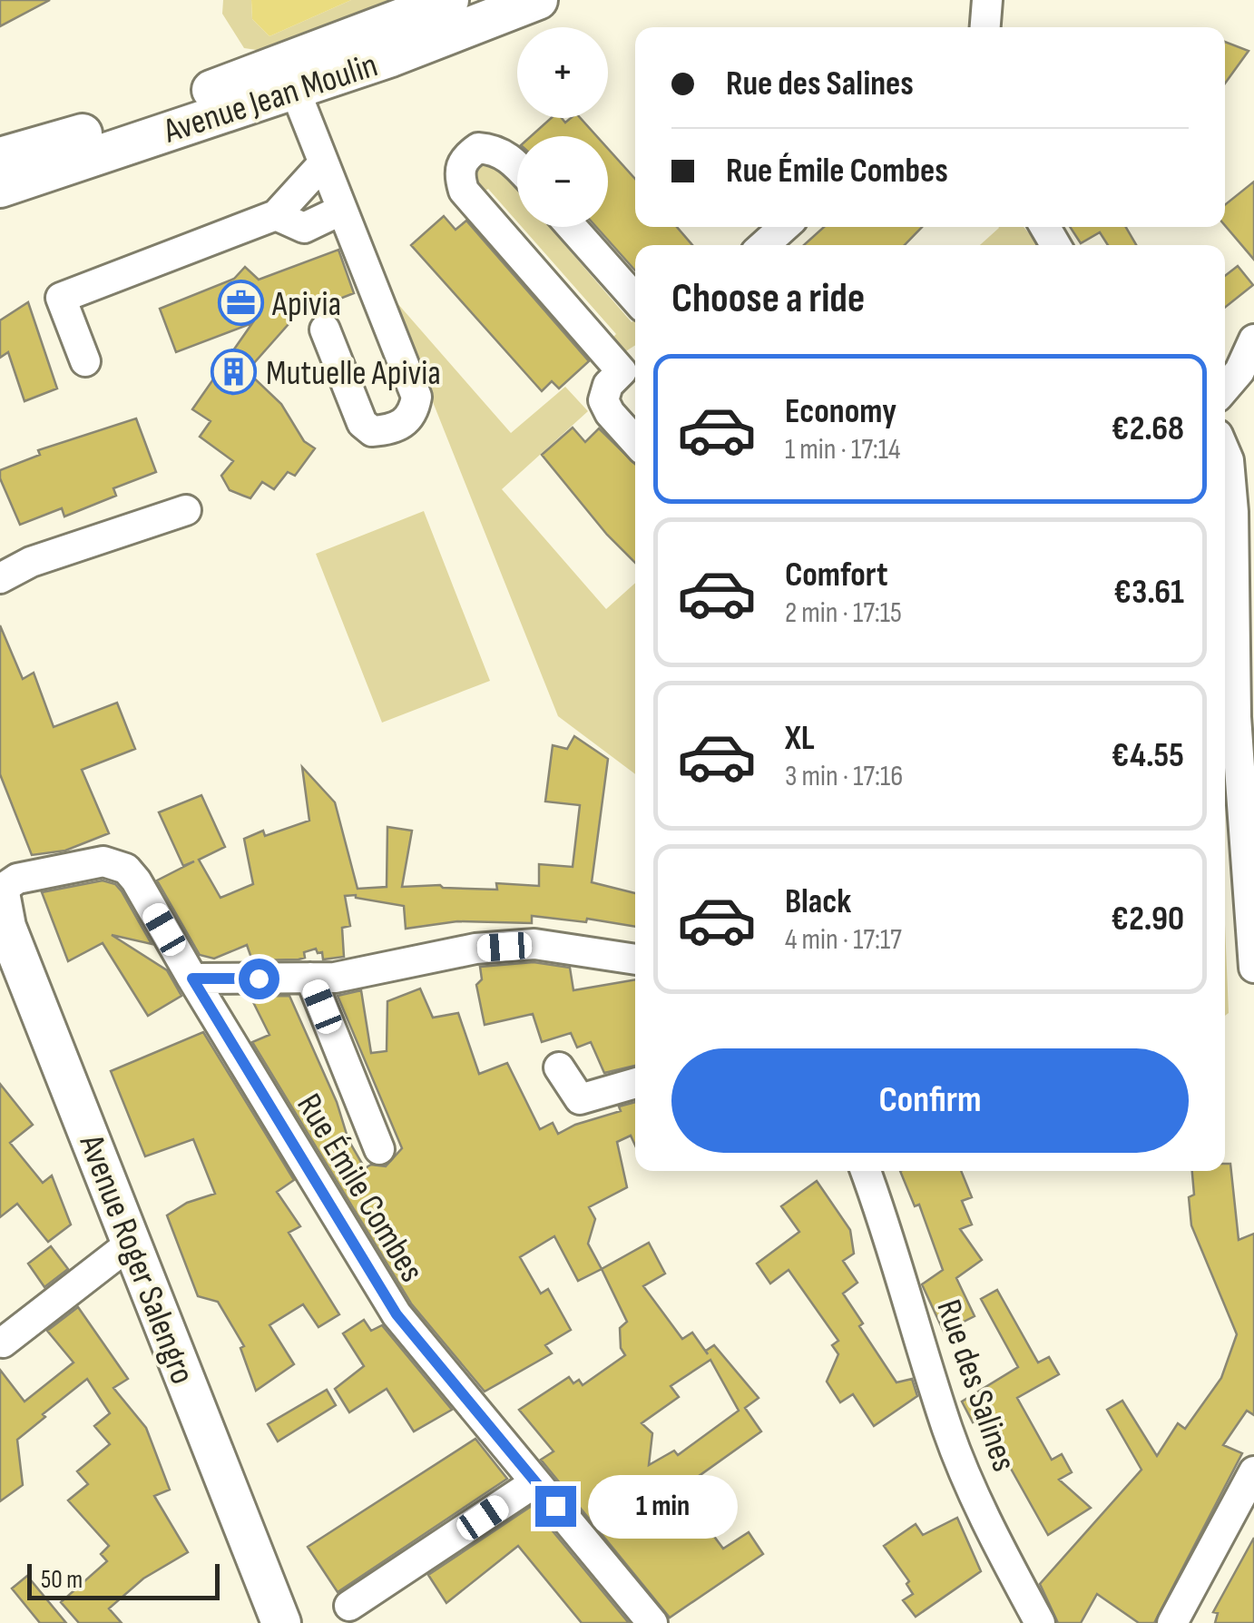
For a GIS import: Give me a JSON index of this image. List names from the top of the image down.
{
  "streets": {
    "main road": ["Avenue Jean Moulin", "Avenue Roger Salengro"],
    "street": ["Rue Émile Combes", "Rue des Salines"]
  },
  "crossings": [
    ["Rue Émile Combes", "Avenue Roger Salengro"]
  ],
  "places": {
    "office": ["Apivia"],
    "building": ["Mutuelle Apivia"]
  },
  "scale_bar": "50 m",
  "page": {
    "map_buttons": ["+", "−"],
    "banner": ["Rue des Salines", "Rue Émile Combes"],
    "heading": "Choose a ride",
    "list": [
      {
        "name": "Economy",
        "note": "1 min · 17:14",
        "value": "€2.68"
      },
      {
        "name": "Comfort",
        "note": "2 min · 17:15",
        "value": "€3.61"
      },
      {
        "name": "XL",
        "note": "3 min · 17:16",
        "value": "€4.55"
      },
      {
        "name": "Black",
        "note": "4 min · 17:17",
        "value": "€2.90"
      }
    ],
    "buttons": "Confirm",
    "bubble": "1 min",
    "scale": "50 m"
  }
}
